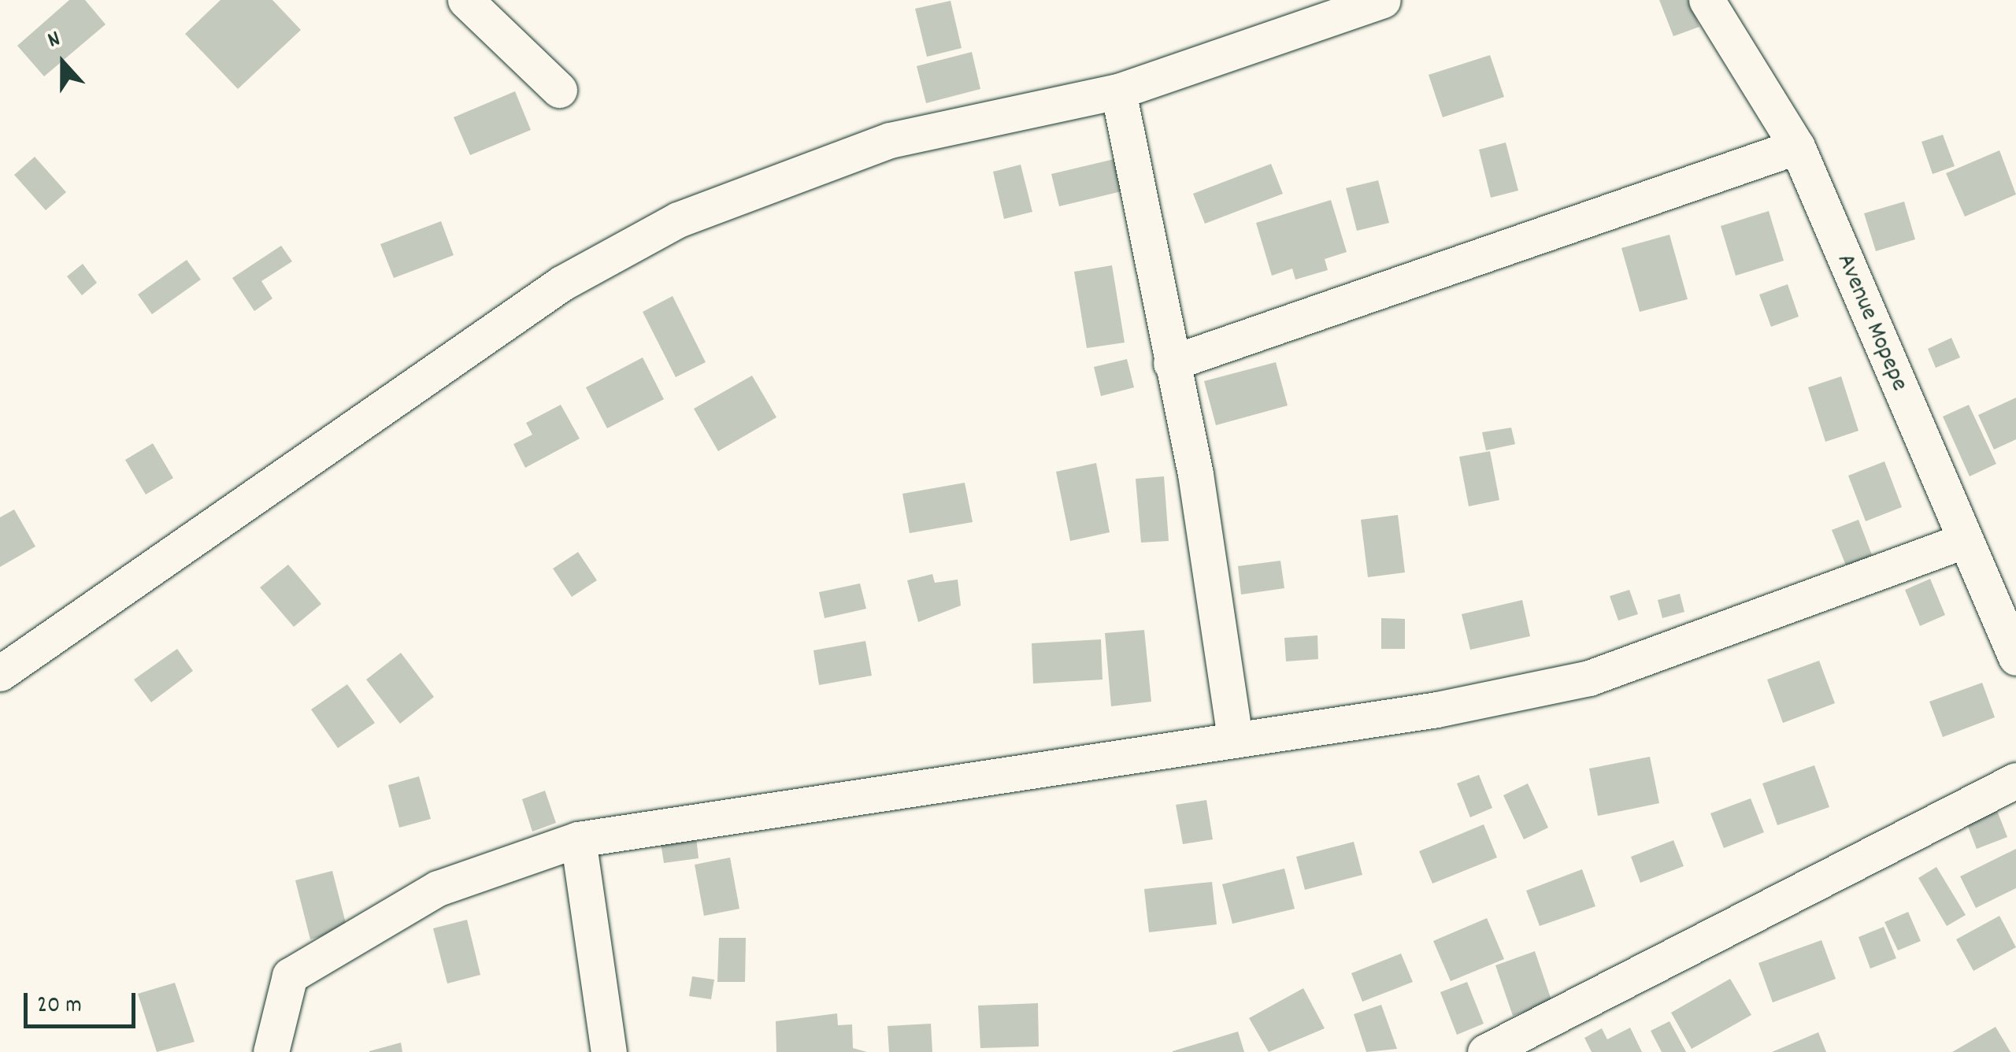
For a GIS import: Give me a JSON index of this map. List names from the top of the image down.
{
  "streets": {
    "street": ["Avenue Mopepe"]
  },
  "scale_bar": "20 m",
  "north": "top"
}
